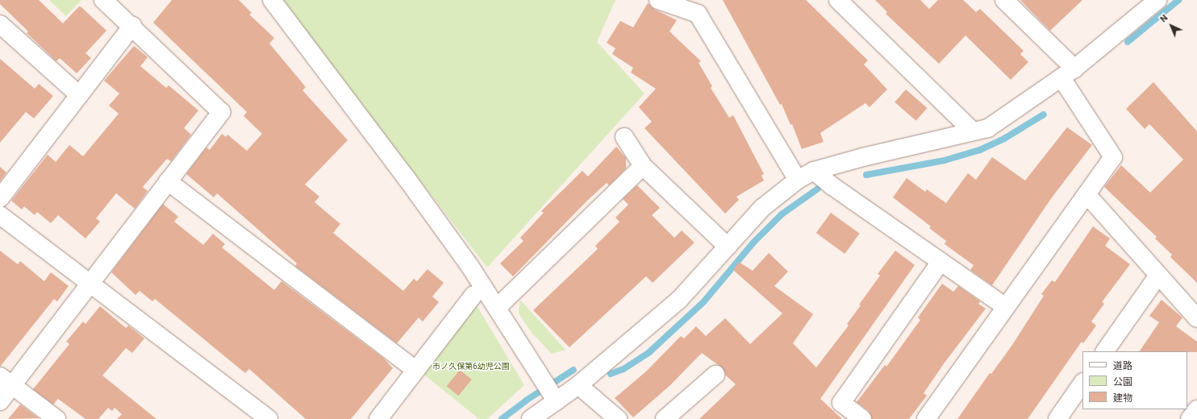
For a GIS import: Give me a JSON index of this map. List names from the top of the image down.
{
  "parks": ["市ノ久保第6幼児公園"],
  "legend": ["道路", "公園", "建物"],
  "north": "top left"
}
